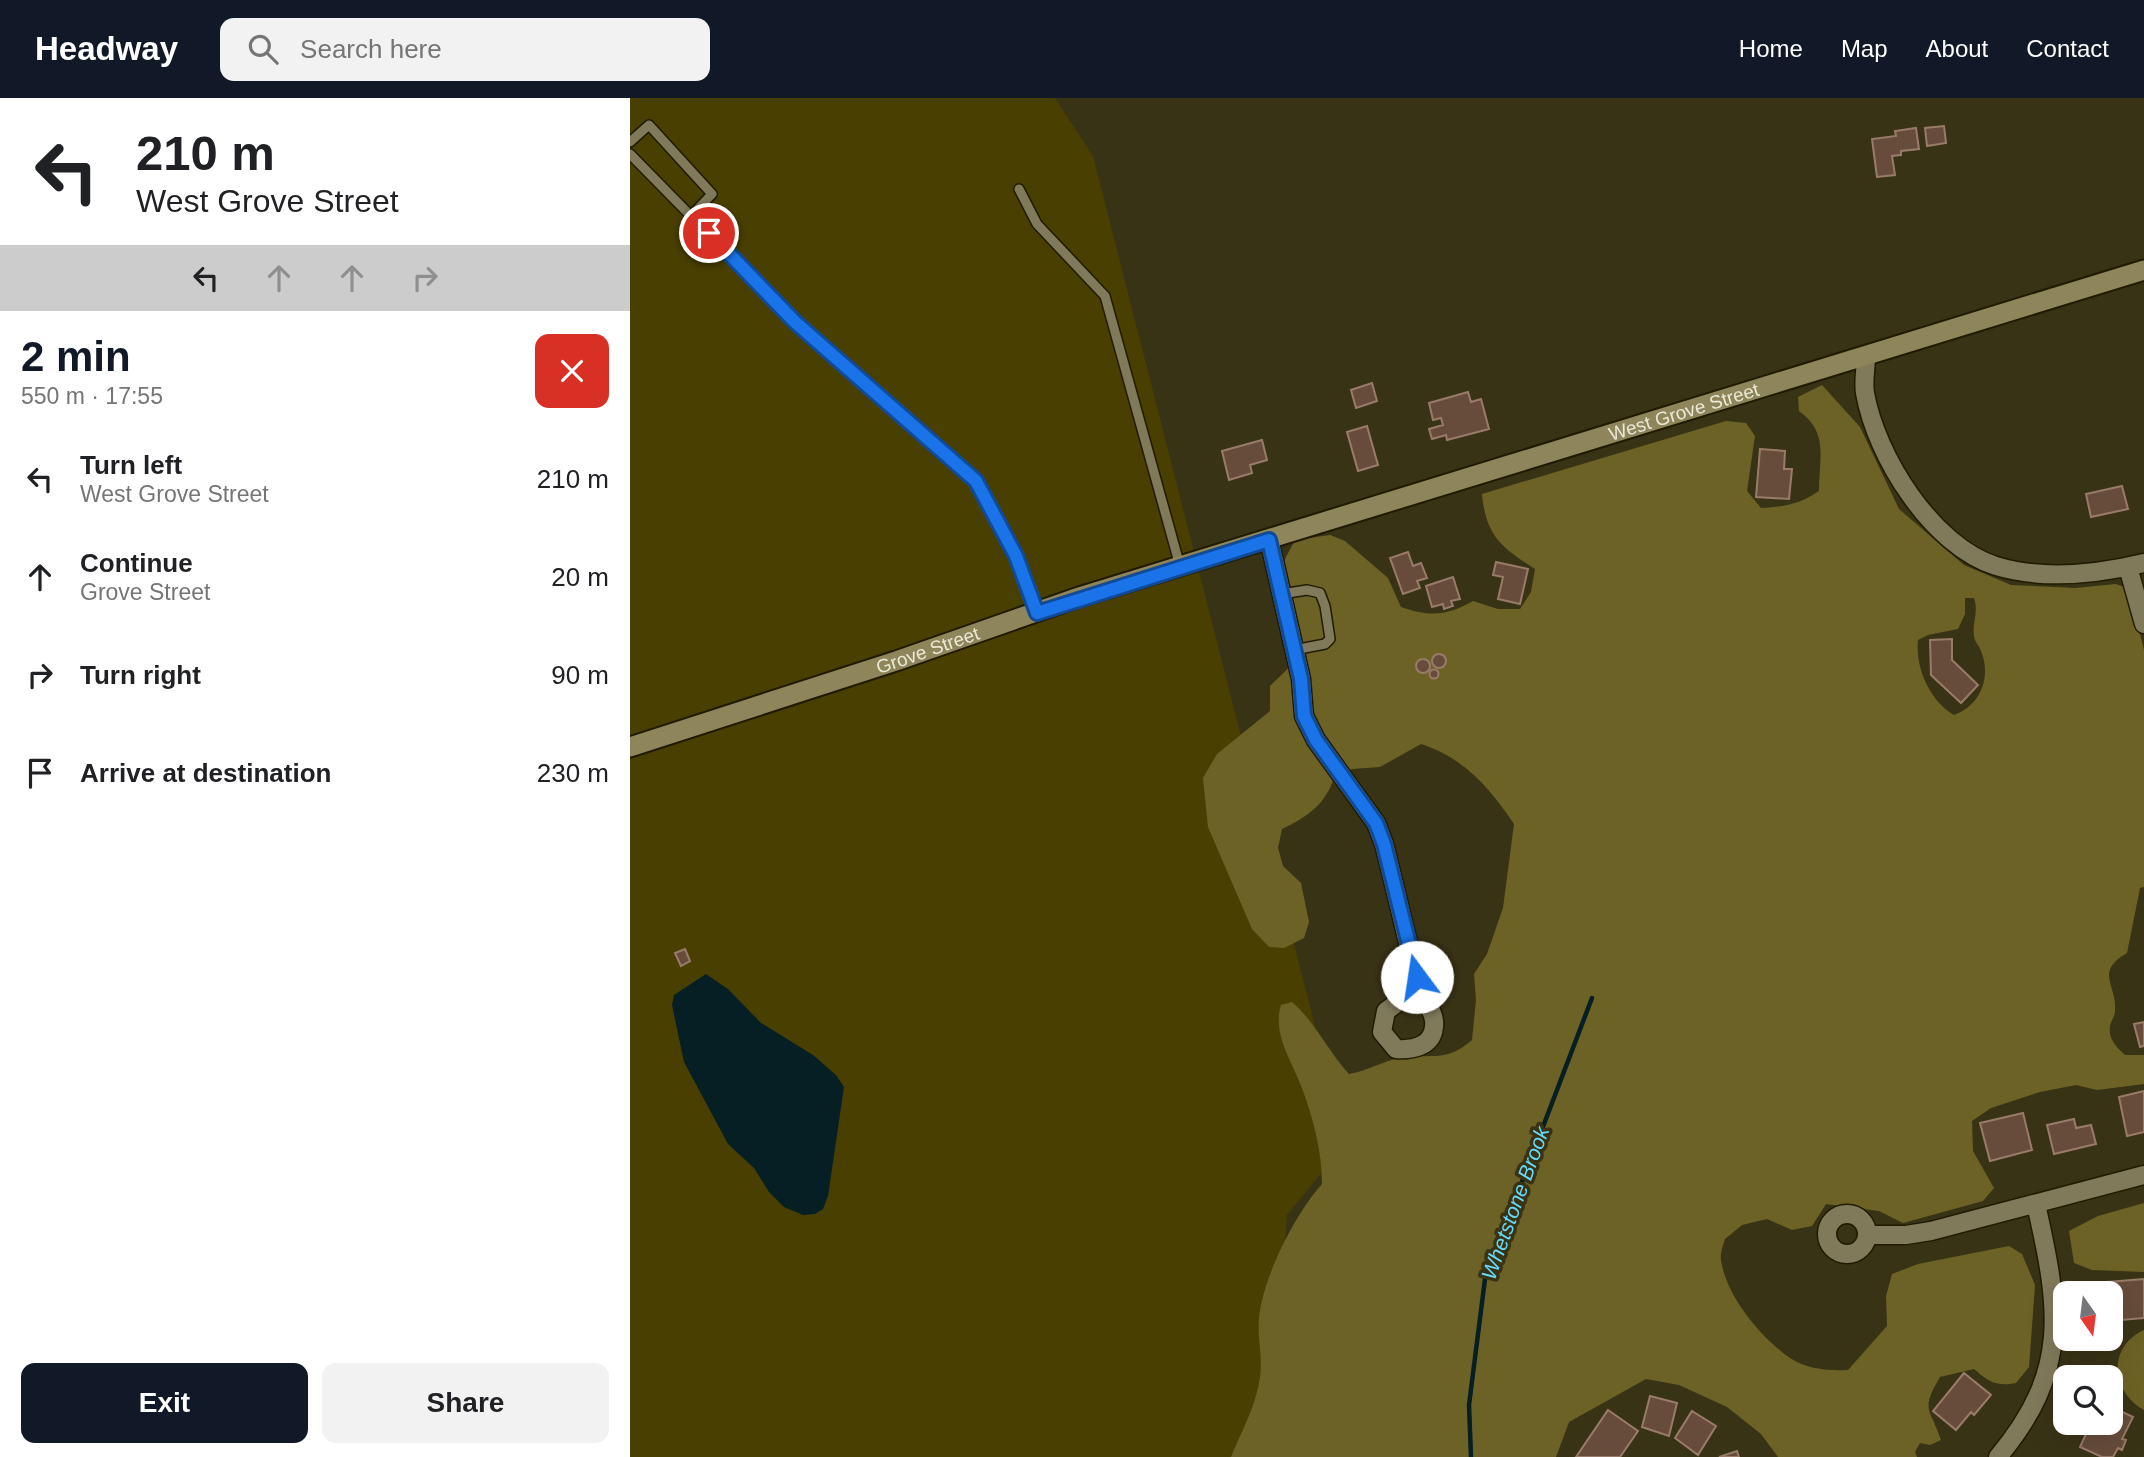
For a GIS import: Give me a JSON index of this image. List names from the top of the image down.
{
  "streets": {
    "main road": ["West Grove Street", "Grove Street"]
  },
  "crossings": [
    ["West Grove Street", "Grove Street"]
  ],
  "water": ["Whetstone Brook"],
  "north": "bottom",
  "page": {
    "header": "Headway",
    "search": "Search here",
    "nav": [
      "Home",
      "Map",
      "About",
      "Contact"
    ],
    "turn": ["210 m", "West Grove Street"],
    "heading": ["2 min", "550 m · 17:55"],
    "list": [
      {
        "name": "Turn left",
        "note": "West Grove Street",
        "value": "210 m"
      },
      {
        "name": "Continue",
        "note": "Grove Street",
        "value": "20 m"
      },
      {
        "name": "Turn right",
        "value": "90 m"
      },
      {
        "name": "Arrive at destination",
        "value": "230 m"
      }
    ],
    "buttons": ["Exit", "Share"]
  }
}
